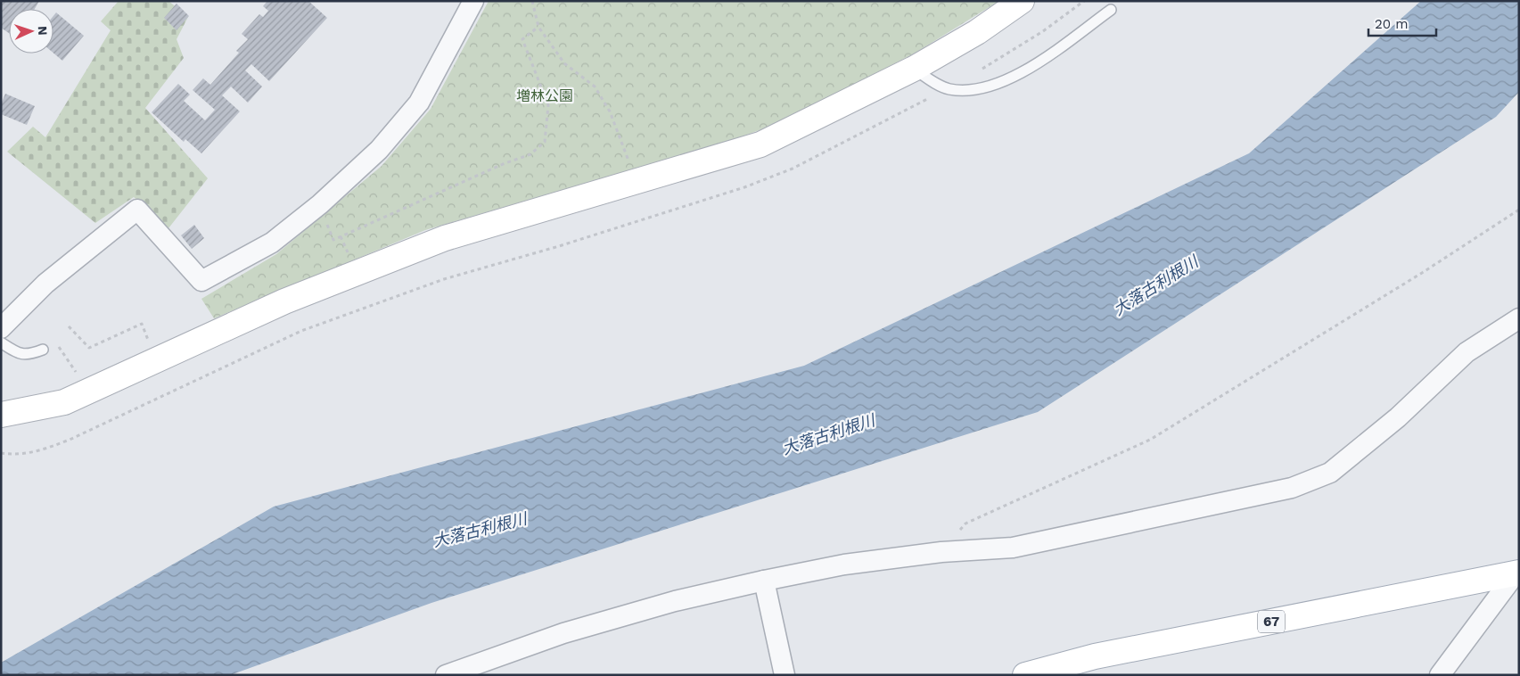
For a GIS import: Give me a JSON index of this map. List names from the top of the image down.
{
  "streets": {
    "street": ["67"]
  },
  "water": ["大落古利根川"],
  "parks": ["増林公園"],
  "scale_bar": "20 m",
  "north": "right"
}
